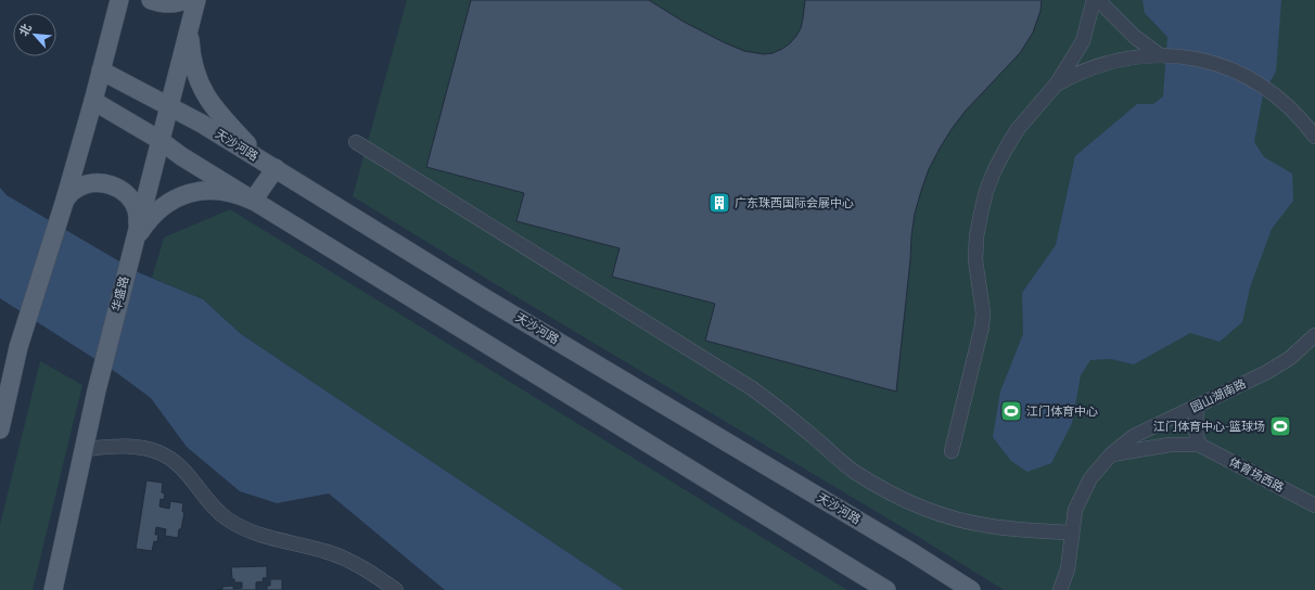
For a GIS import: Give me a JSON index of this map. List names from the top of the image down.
{
  "streets": {
    "main road": ["天沙河路", "华盛路"],
    "street": ["园山湖南路", "体育场西路"]
  },
  "crossings": [
    ["天沙河路", "华盛路"]
  ],
  "places": {
    "building": ["广东珠西国际会展中心"],
    "sports": ["江门体育中心", "江门体育中心-篮球场"]
  },
  "north": "top left"
}
